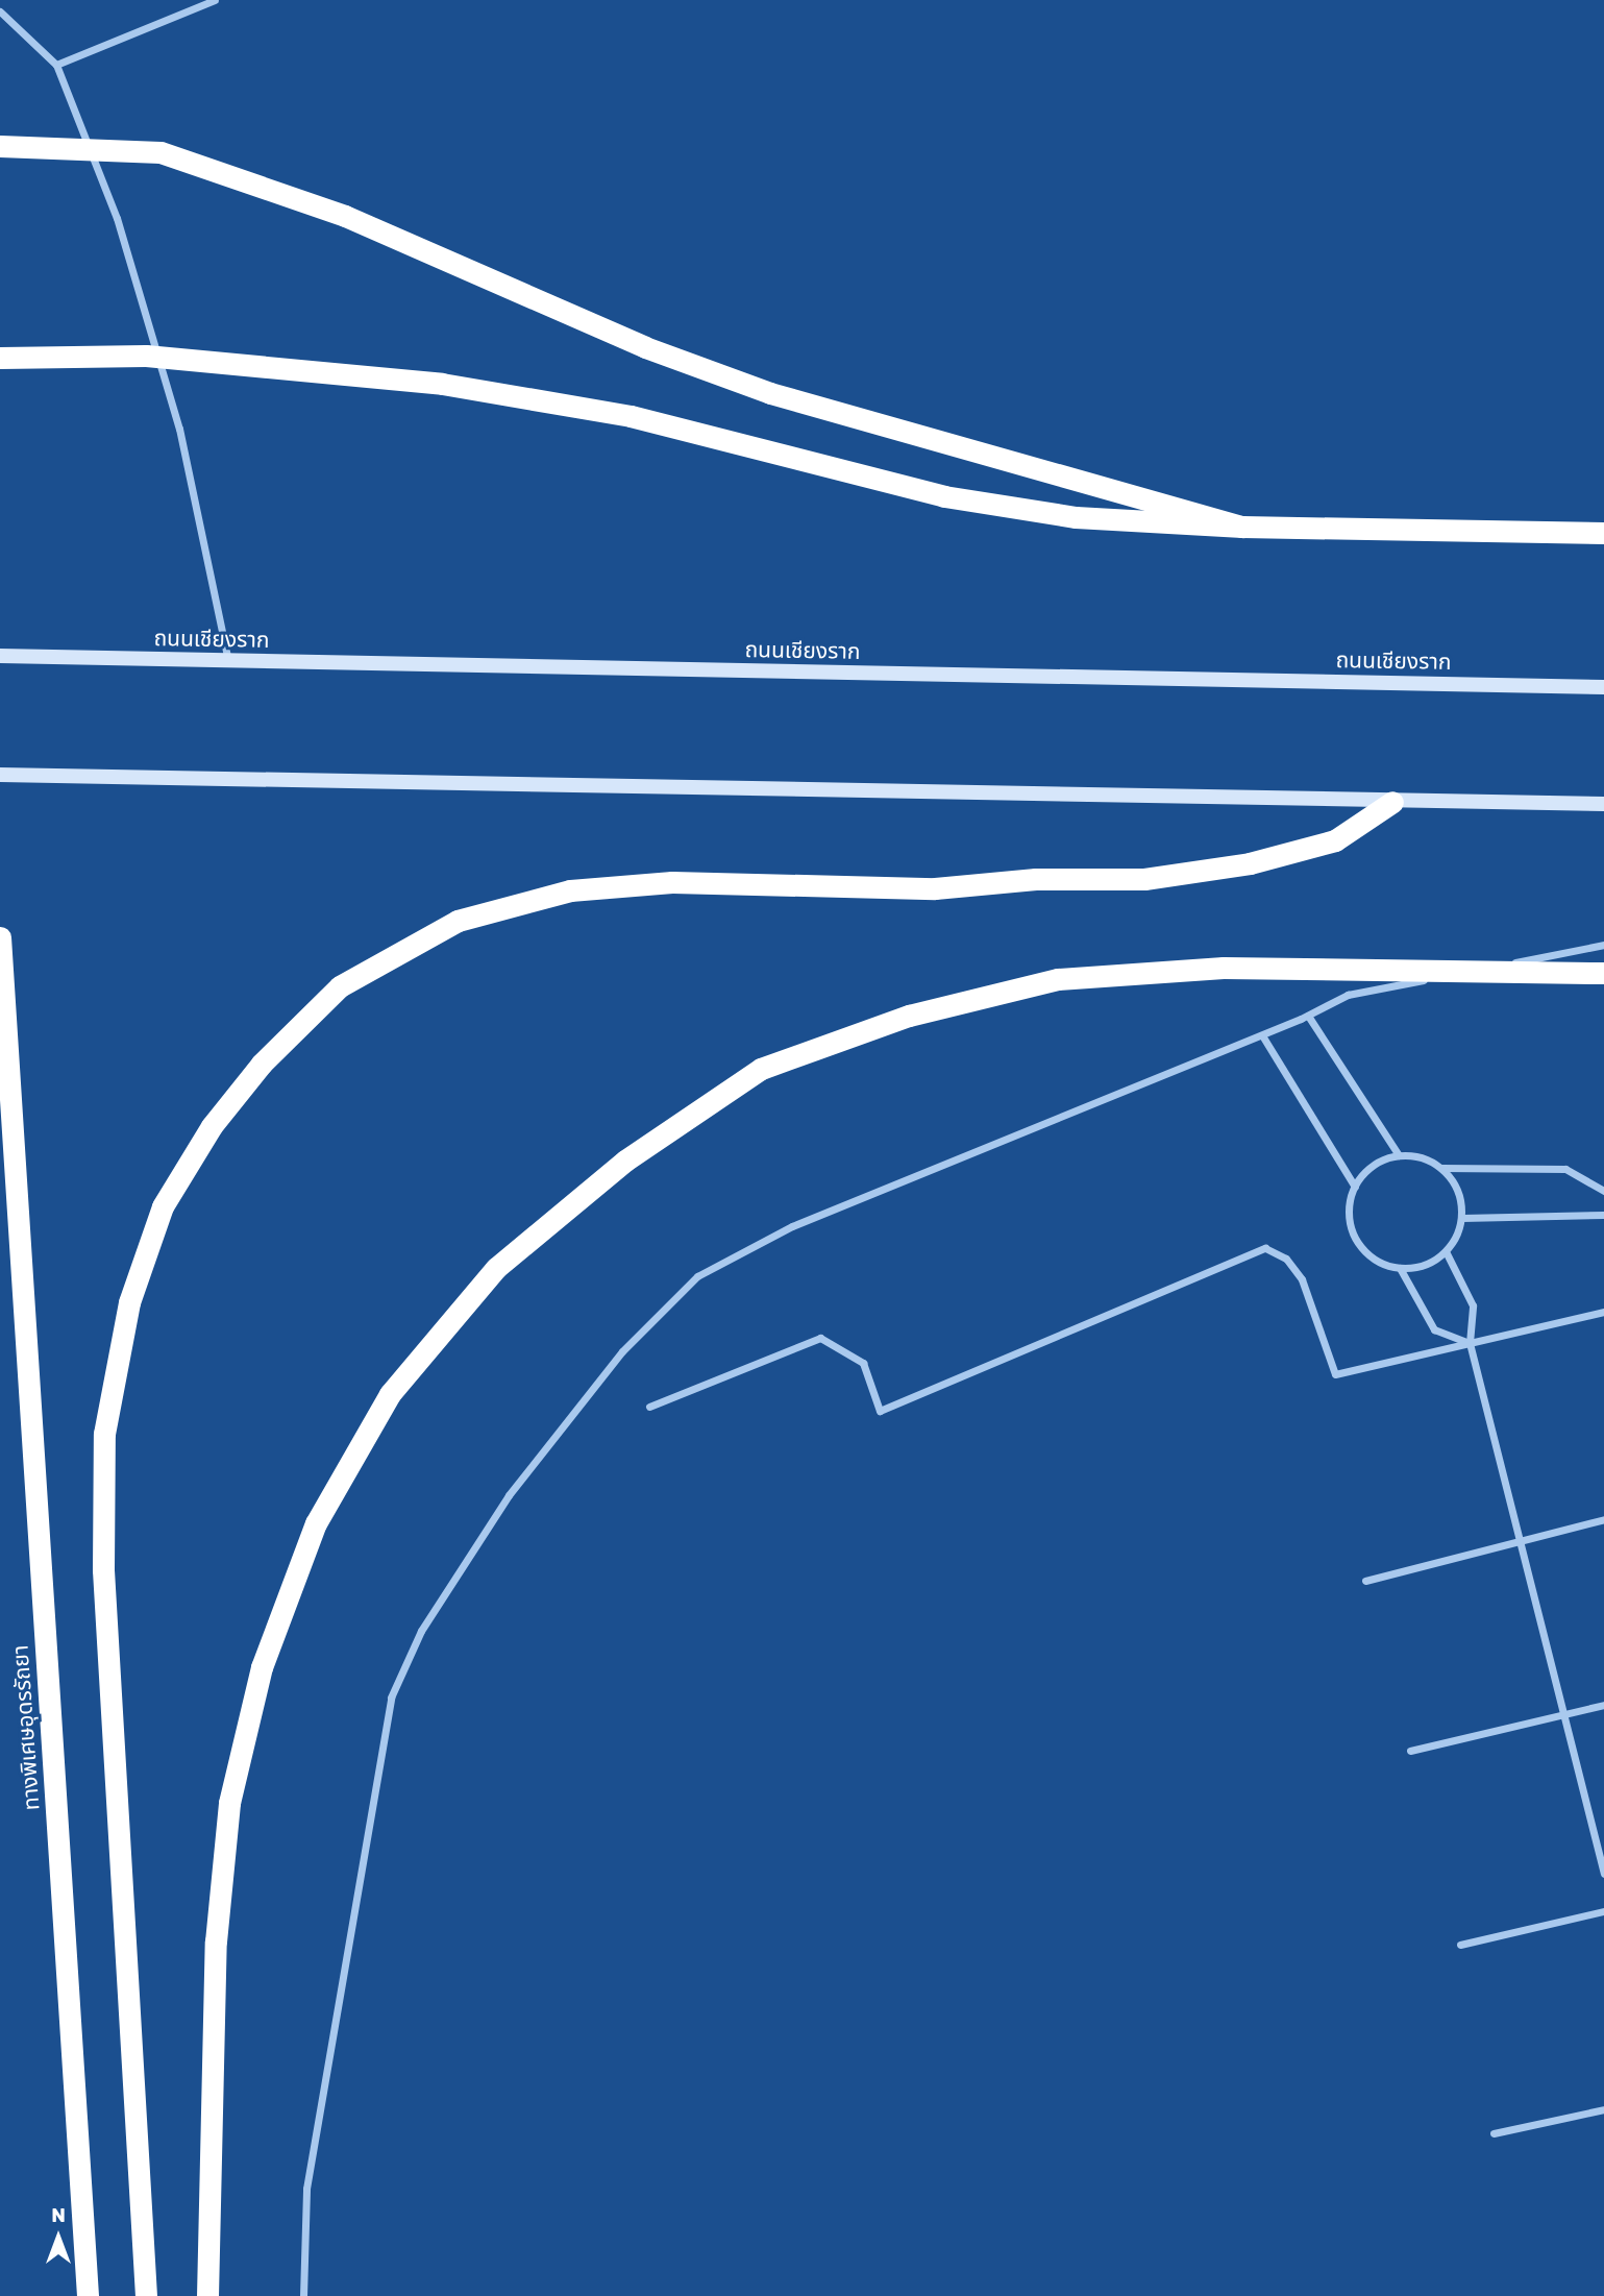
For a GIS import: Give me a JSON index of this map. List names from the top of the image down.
{
  "streets": {
    "highway": ["ทางพิเศษอุดรรัถยา"],
    "main road": ["ถนนเชียงราก"]
  },
  "north": "top"
}
